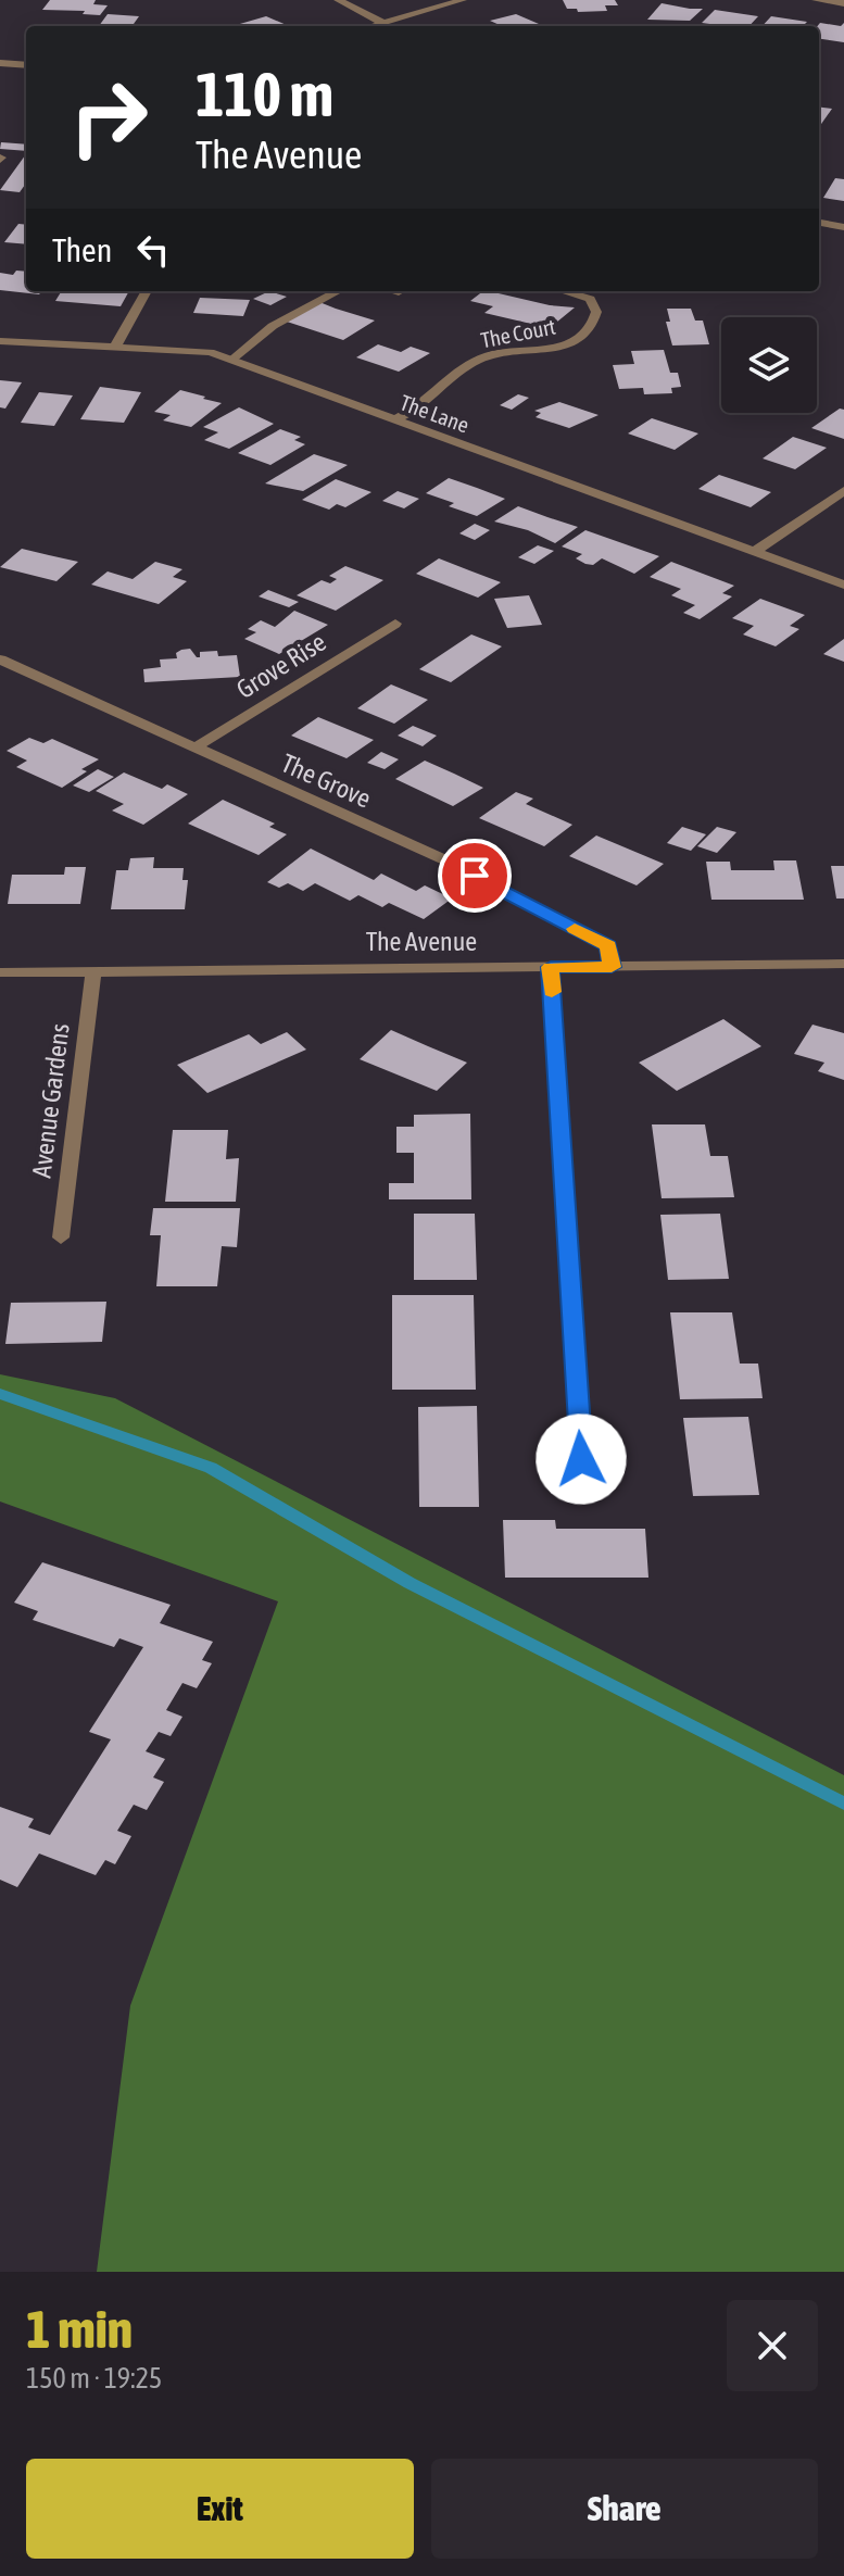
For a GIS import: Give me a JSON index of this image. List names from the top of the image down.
{
  "streets": {
    "street": [
      "The Court",
      "The Lane",
      "Grove Rise",
      "The Grove",
      "The Avenue",
      "Avenue Gardens"
    ]
  },
  "crossings": [
    ["The Court", "The Lane"],
    ["Grove Rise", "The Grove"],
    ["The Grove", "The Avenue"],
    ["The Avenue", "Avenue Gardens"]
  ],
  "page": {
    "turn": ["110 m", "The Avenue"],
    "then": "Then",
    "heading": ["1 min", "150 m · 19:25"],
    "buttons": ["Exit", "Share"]
  }
}
